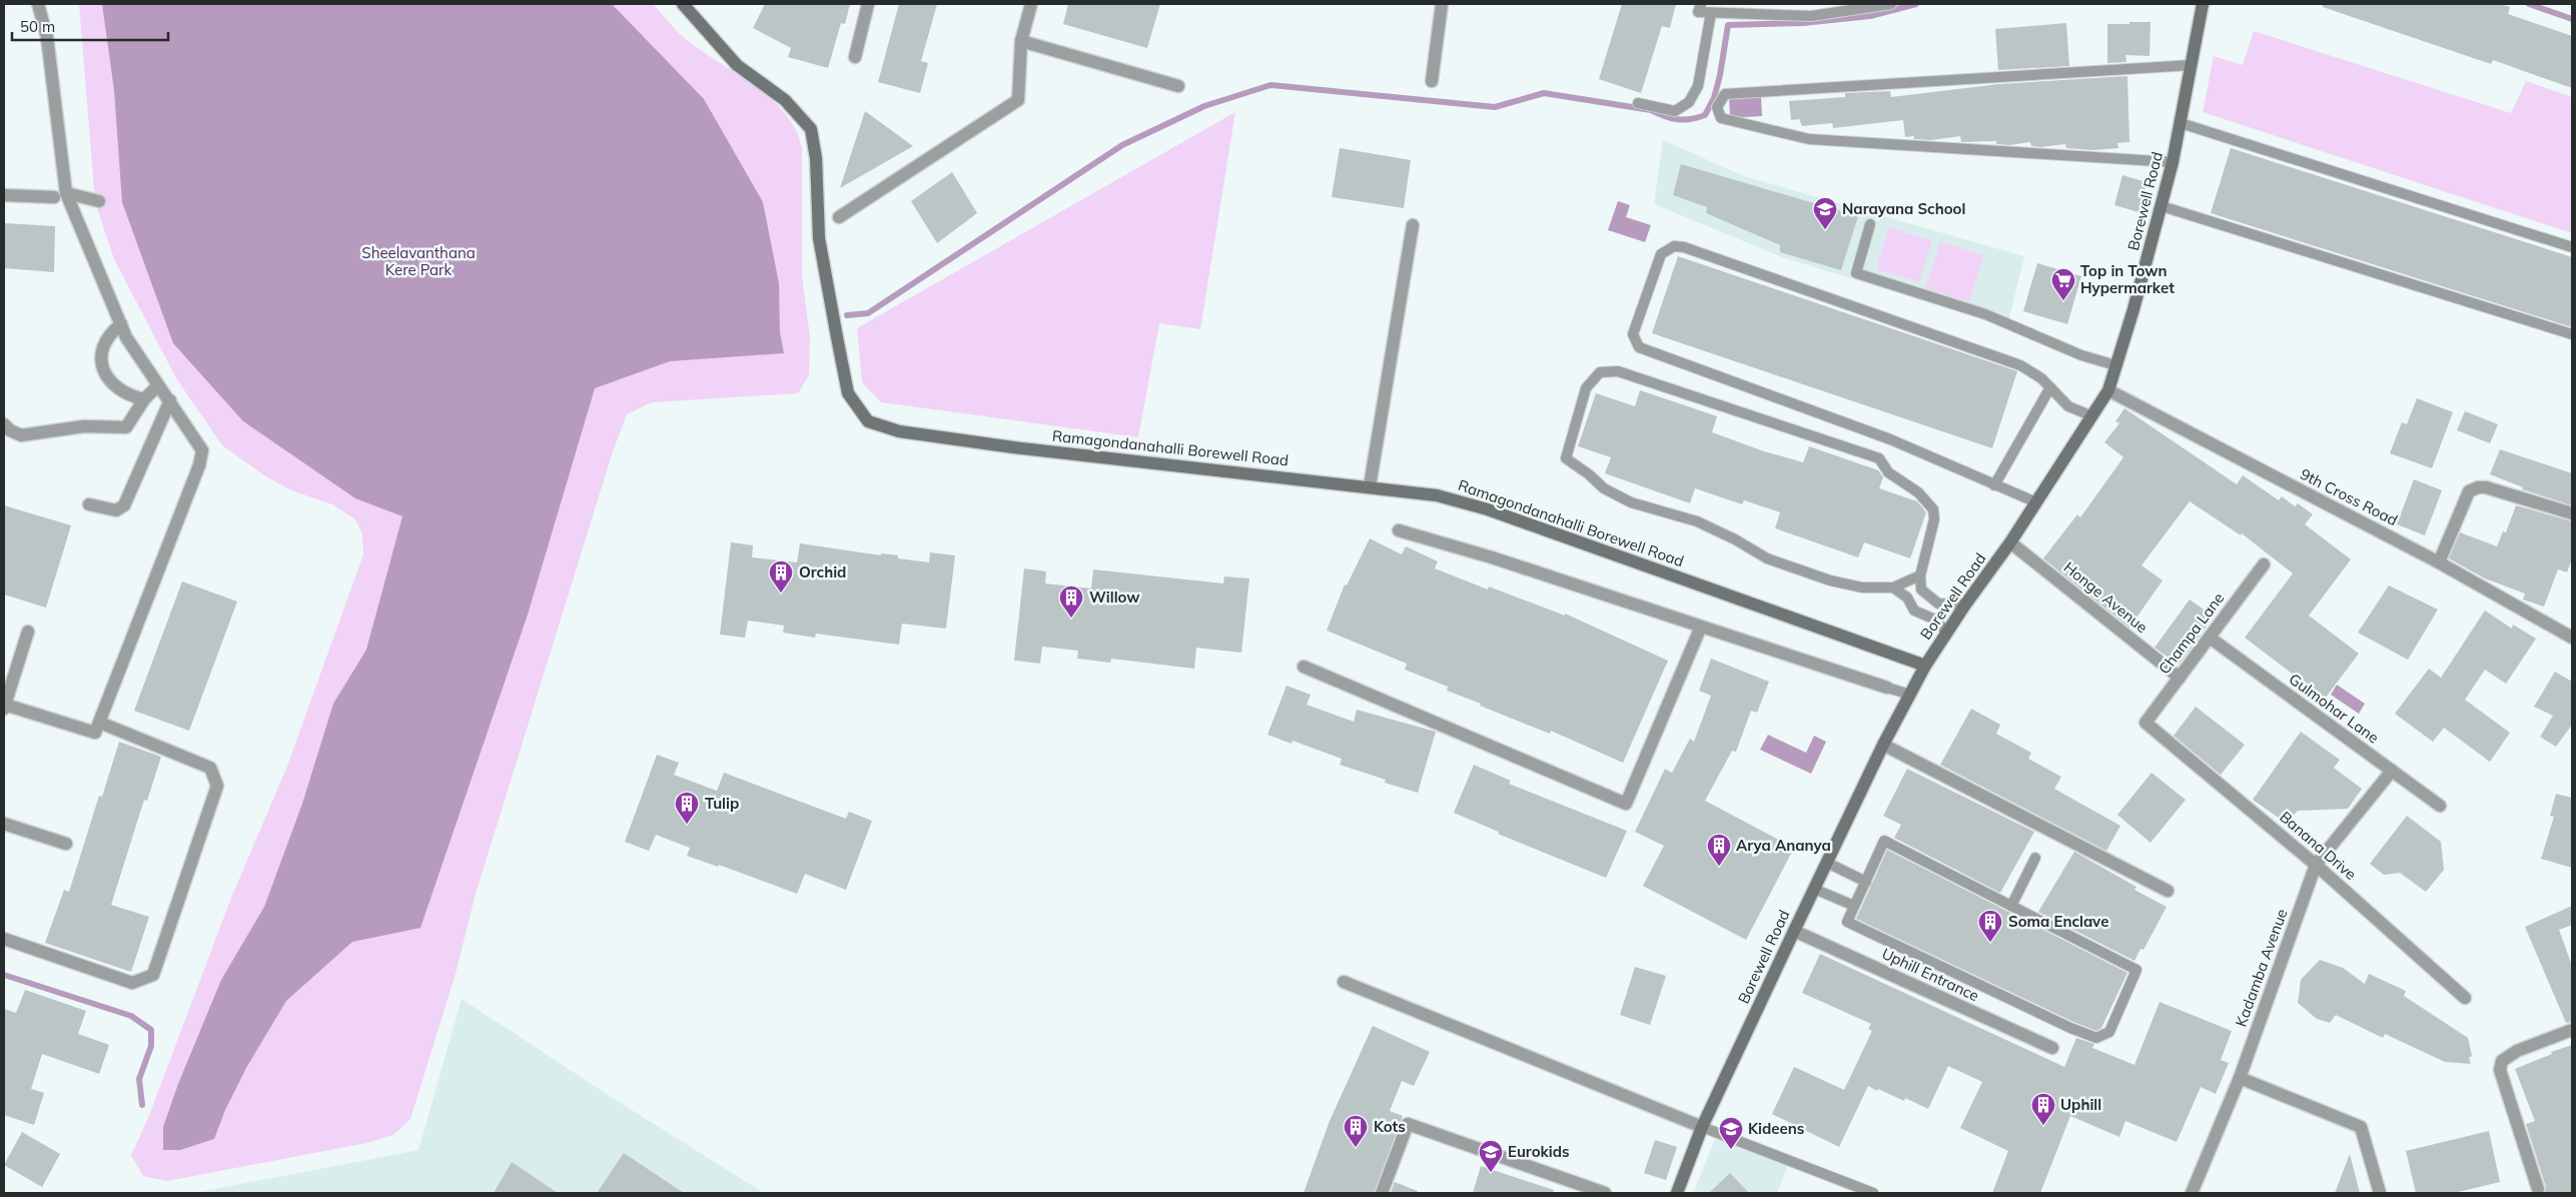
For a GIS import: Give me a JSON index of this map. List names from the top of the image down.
{
  "streets": {
    "street": [
      "Borewell Road",
      "Ramagondanahalli Borewell Road",
      "9th Cross Road",
      "Honge Avenue",
      "Champa Lane",
      "Gulmohar Lane",
      "Banana Drive",
      "Kadamba Avenue",
      "Uphill Entrance"
    ]
  },
  "crossings": [
    ["Borewell Road", "Ramagondanahalli Borewell Road"],
    ["Borewell Road", "9th Cross Road"],
    ["Borewell Road", "Honge Avenue"],
    ["Borewell Road", "Uphill Entrance"],
    ["Honge Avenue", "Champa Lane"],
    ["Champa Lane", "Gulmohar Lane"],
    ["Champa Lane", "Banana Drive"],
    ["Gulmohar Lane", "Kadamba Avenue"],
    ["Banana Drive", "Kadamba Avenue"]
  ],
  "parks": ["Sheelavanthana Kere Park"],
  "places": {
    "school or university": ["Narayana School", "Kideens", "Eurokids"],
    "supermarket": ["Top in Town Hypermarket"],
    "building": [
      "Orchid",
      "Willow",
      "Tulip",
      "Arya Ananya",
      "Soma Enclave",
      "Uphill",
      "Kots"
    ]
  },
  "scale_bar": "50 m"
}
